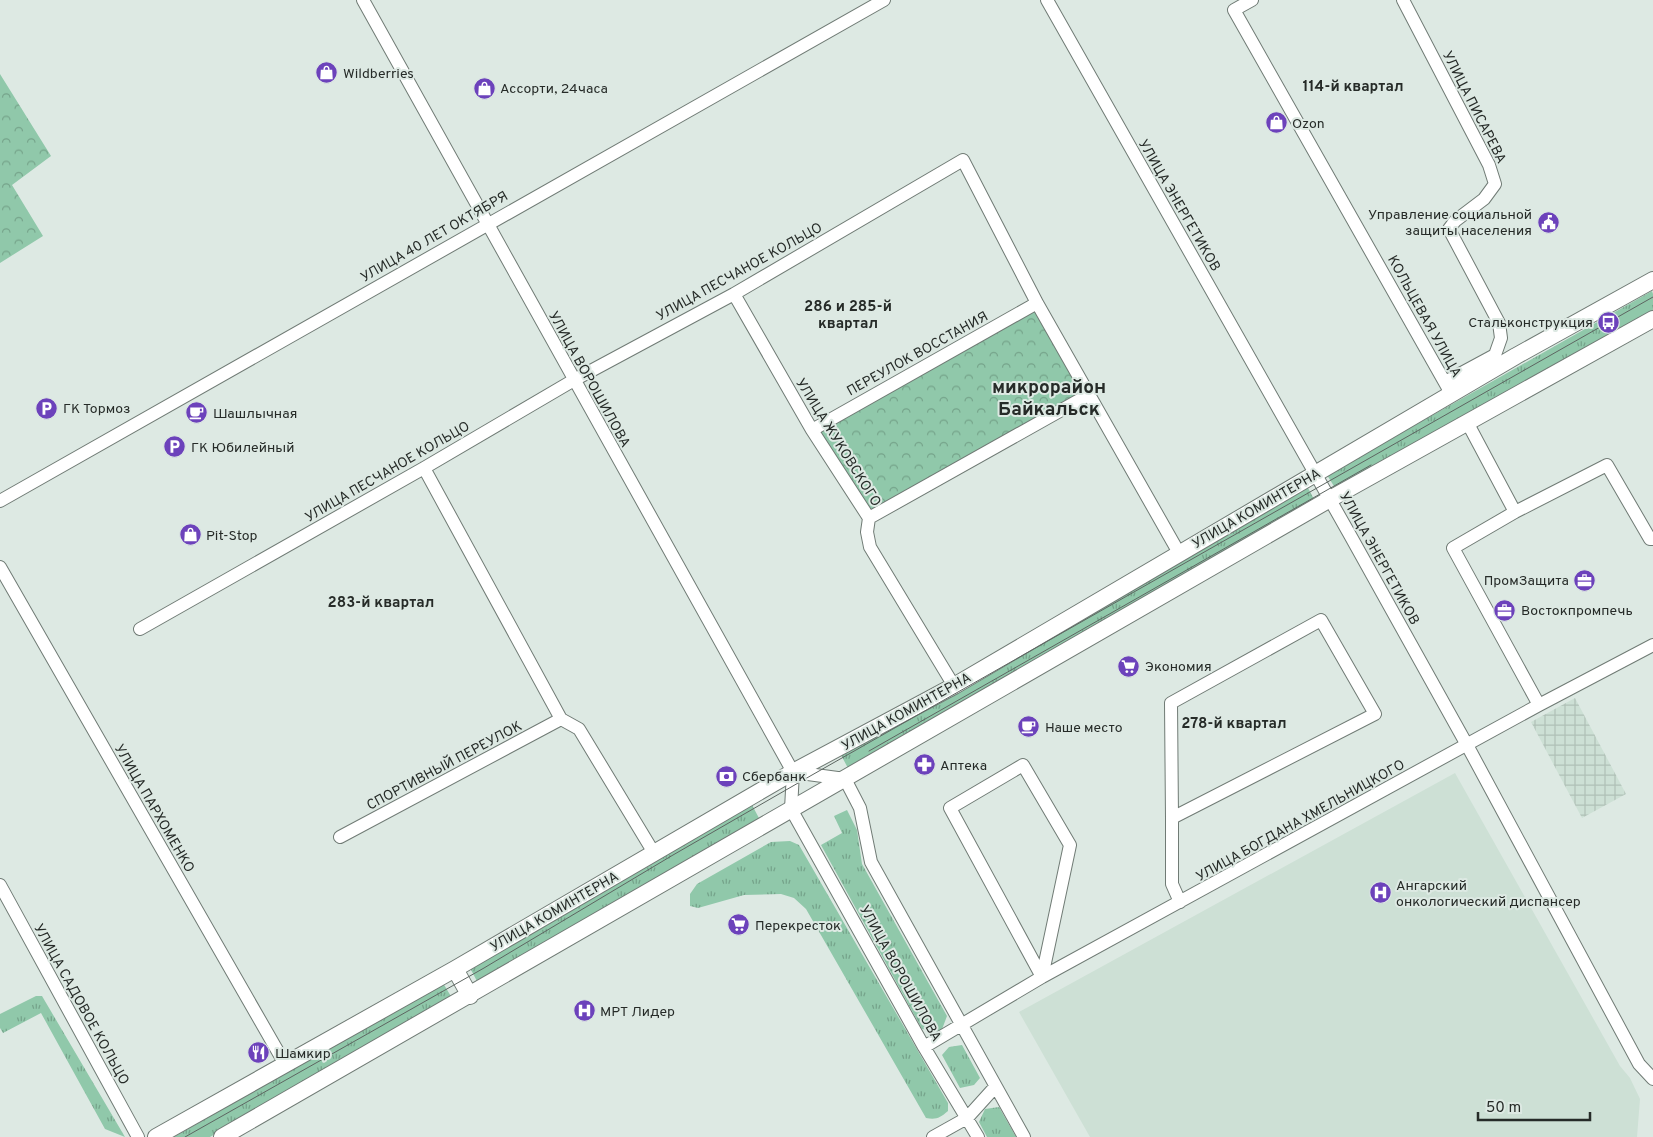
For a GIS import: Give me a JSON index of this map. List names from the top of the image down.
{
  "streets": {
    "street": [
      "УЛИЦА ПИСАРЕВА",
      "УЛИЦА ЭНЕРГЕТИКОВ",
      "УЛИЦА 40 ЛЕТ ОКТЯБРЯ",
      "УЛИЦА ПЕСЧАНОЕ КОЛЬЦО",
      "КОЛЬЦЕВАЯ УЛИЦА",
      "ПЕРЕУЛОК ВОССТАНИЯ",
      "УЛИЦА ВОРОШИЛОВА",
      "УЛИЦА ЖУКОВСКОГО",
      "УЛИЦА КОМИНТЕРНА",
      "СПОРТИВНЫЙ ПЕРЕУЛОК",
      "УЛИЦА ПАРХОМЕНКО",
      "УЛИЦА БОГДАНА ХМЕЛЬНИЦКОГО",
      "УЛИЦА САДОВОЕ КОЛЬЦО"
    ]
  },
  "crossings": [
    ["УЛИЦА ПИСАРЕВА", "КОЛЬЦЕВАЯ УЛИЦА"],
    ["УЛИЦА ПИСАРЕВА", "УЛИЦА КОМИНТЕРНА"],
    ["УЛИЦА ЭНЕРГЕТИКОВ", "УЛИЦА КОМИНТЕРНА"],
    ["УЛИЦА ЭНЕРГЕТИКОВ", "УЛИЦА БОГДАНА ХМЕЛЬНИЦКОГО"],
    ["УЛИЦА 40 ЛЕТ ОКТЯБРЯ", "УЛИЦА ВОРОШИЛОВА"],
    ["УЛИЦА ПЕСЧАНОЕ КОЛЬЦО", "ПЕРЕУЛОК ВОССТАНИЯ"],
    ["УЛИЦА ПЕСЧАНОЕ КОЛЬЦО", "УЛИЦА ВОРОШИЛОВА"],
    ["УЛИЦА ПЕСЧАНОЕ КОЛЬЦО", "УЛИЦА ЖУКОВСКОГО"],
    ["УЛИЦА ПЕСЧАНОЕ КОЛЬЦО", "УЛИЦА КОМИНТЕРНА"],
    ["КОЛЬЦЕВАЯ УЛИЦА", "УЛИЦА КОМИНТЕРНА"],
    ["ПЕРЕУЛОК ВОССТАНИЯ", "УЛИЦА ЖУКОВСКОГО"],
    ["УЛИЦА ВОРОШИЛОВА", "УЛИЦА КОМИНТЕРНА"],
    ["УЛИЦА ВОРОШИЛОВА", "УЛИЦА БОГДАНА ХМЕЛЬНИЦКОГО"],
    ["УЛИЦА ЖУКОВСКОГО", "УЛИЦА КОМИНТЕРНА"],
    ["УЛИЦА КОМИНТЕРНА", "УЛИЦА ПАРХОМЕНКО"]
  ],
  "districts": [
    "114-й квартал",
    "286 и 285-й квартал",
    "микрорайон Байкальск",
    "283-й квартал",
    "278-й квартал"
  ],
  "places": {
    "shop": [
      "Wildberries",
      "Ассорти, 24часа",
      "Ozon",
      "Pit-Stop"
    ],
    "public building": ["Управление социальной защиты населения"],
    "bus stop": ["Стальконструкция"],
    "parking": ["ГК Тормоз", "ГК Юбилейный"],
    "cafe": ["Шашлычная", "Наше место"],
    "office": ["ПромЗащита", "Востокпромпечь"],
    "supermarket": ["Экономия", "Перекресток"],
    "pharmacy": ["Аптека"],
    "bank": ["Сбербанк"],
    "hospital": ["Ангарский онкологический диспансер", "МРТ Лидер"],
    "restaurant": ["Шамкир"]
  },
  "scale_bar": "50 m"
}
